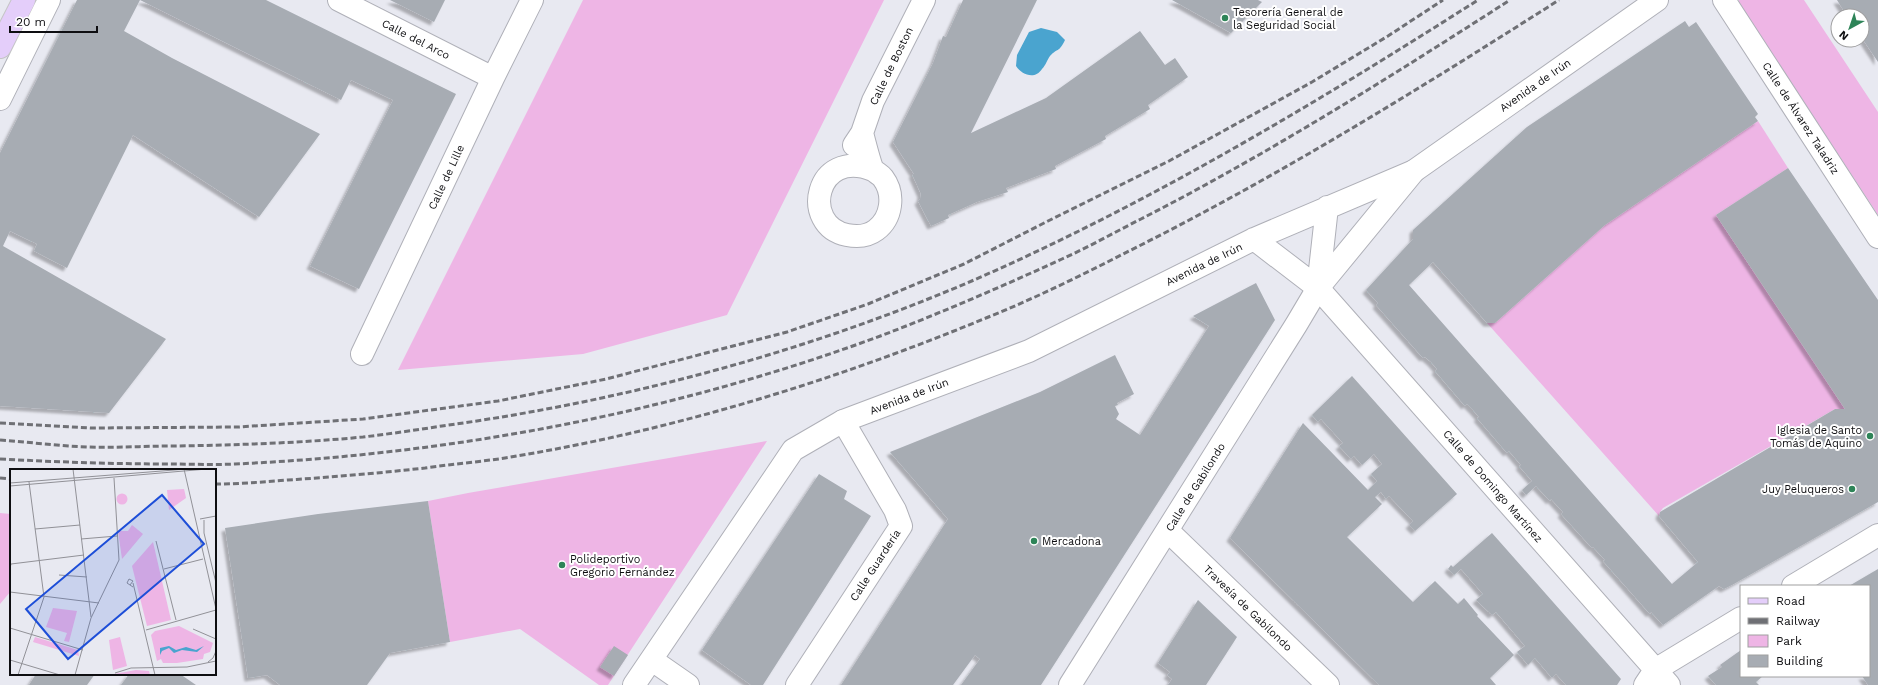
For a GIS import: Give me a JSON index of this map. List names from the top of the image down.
{
  "streets": {
    "street": [
      "Calle del Arco",
      "Calle de Boston",
      "Avenida de Irún",
      "Calle de Álvarez Taladriz",
      "Calle de Lille",
      "Calle de Domingo Martínez",
      "Calle de Gabilondo",
      "Calle Guardería",
      "Travesía de Gabilondo"
    ]
  },
  "crossings": [
    ["Calle del Arco", "Calle de Lille"],
    ["Avenida de Irún", "Calle de Domingo Martínez"],
    ["Avenida de Irún", "Calle de Gabilondo"],
    ["Avenida de Irún", "Calle Guardería"],
    ["Calle de Domingo Martínez", "Calle de Gabilondo"],
    ["Calle de Gabilondo", "Travesía de Gabilondo"]
  ],
  "places": [
    "Tesorería General de la Seguridad Social",
    "Iglesia de Santo Tomás de Aquino",
    "Juy Peluqueros",
    "Mercadona",
    "Polideportivo Gregorio Fernández"
  ],
  "legend": [
    "Road",
    "Railway",
    "Park",
    "Building"
  ],
  "scale_bar": "20 m",
  "north": "bottom left"
}
